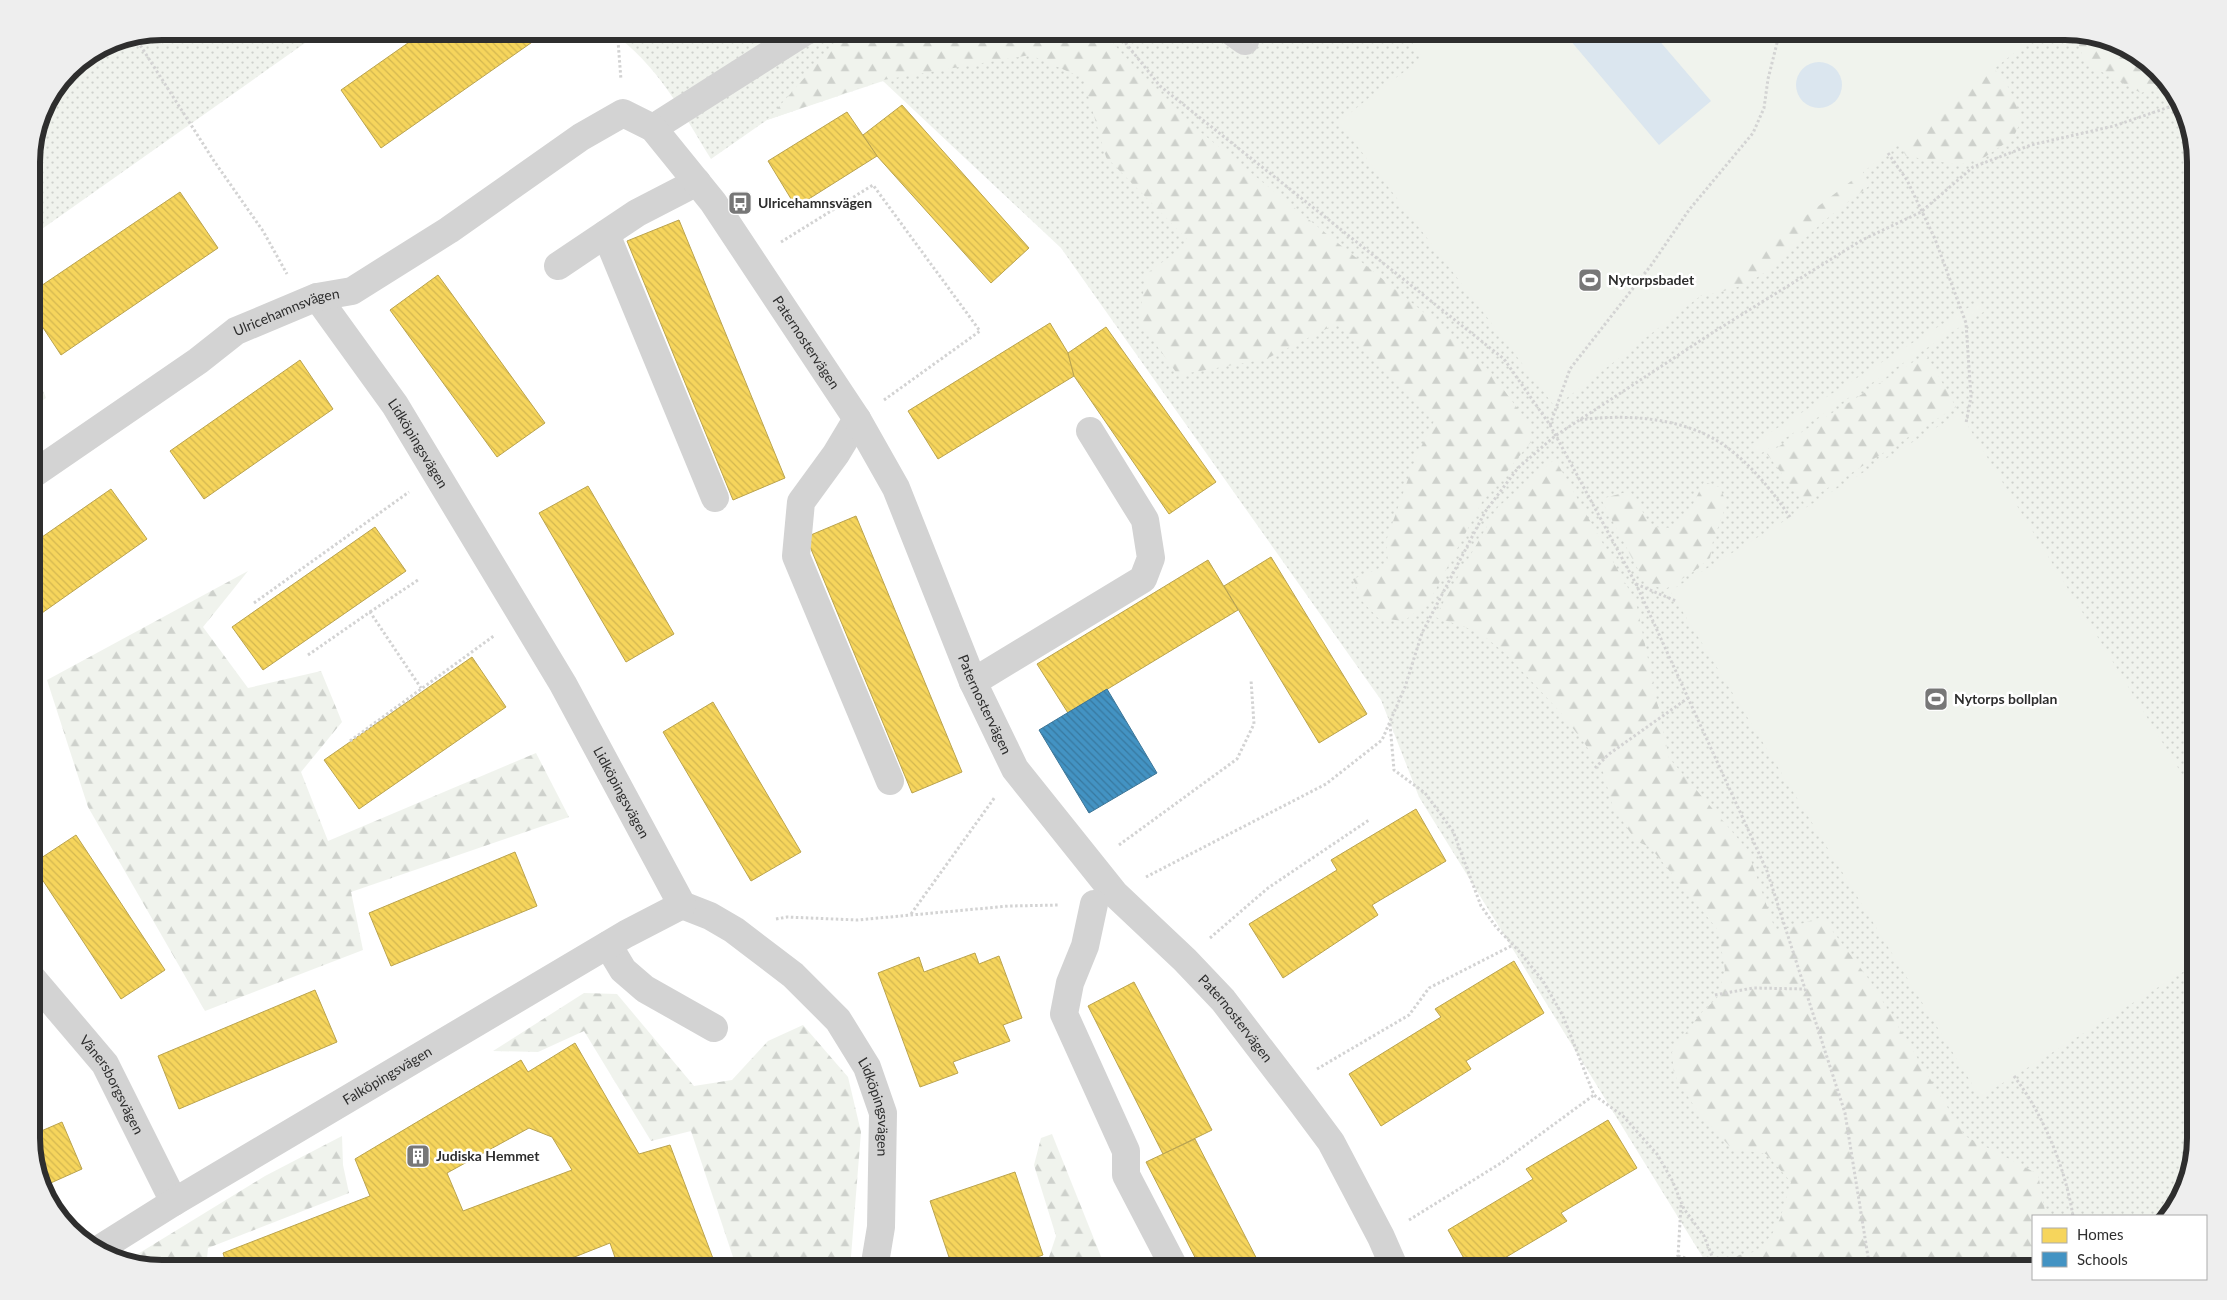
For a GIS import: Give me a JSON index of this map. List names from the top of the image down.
{
  "streets": {
    "street": [
      "Ulricehamnsvägen",
      "Paternostervägen",
      "Lidköpingsvägen",
      "Falköpingsvägen",
      "Vänersborgsvägen"
    ]
  },
  "crossings": [
    ["Ulricehamnsvägen", "Paternostervägen"],
    ["Ulricehamnsvägen", "Lidköpingsvägen"],
    ["Lidköpingsvägen", "Falköpingsvägen"],
    ["Falköpingsvägen", "Vänersborgsvägen"]
  ],
  "places": {
    "bus stop": ["Ulricehamnsvägen"],
    "sports": ["Nytorpsbadet", "Nytorps bollplan"],
    "building": ["Judiska Hemmet"]
  },
  "legend": ["Homes", "Schools"]
}
